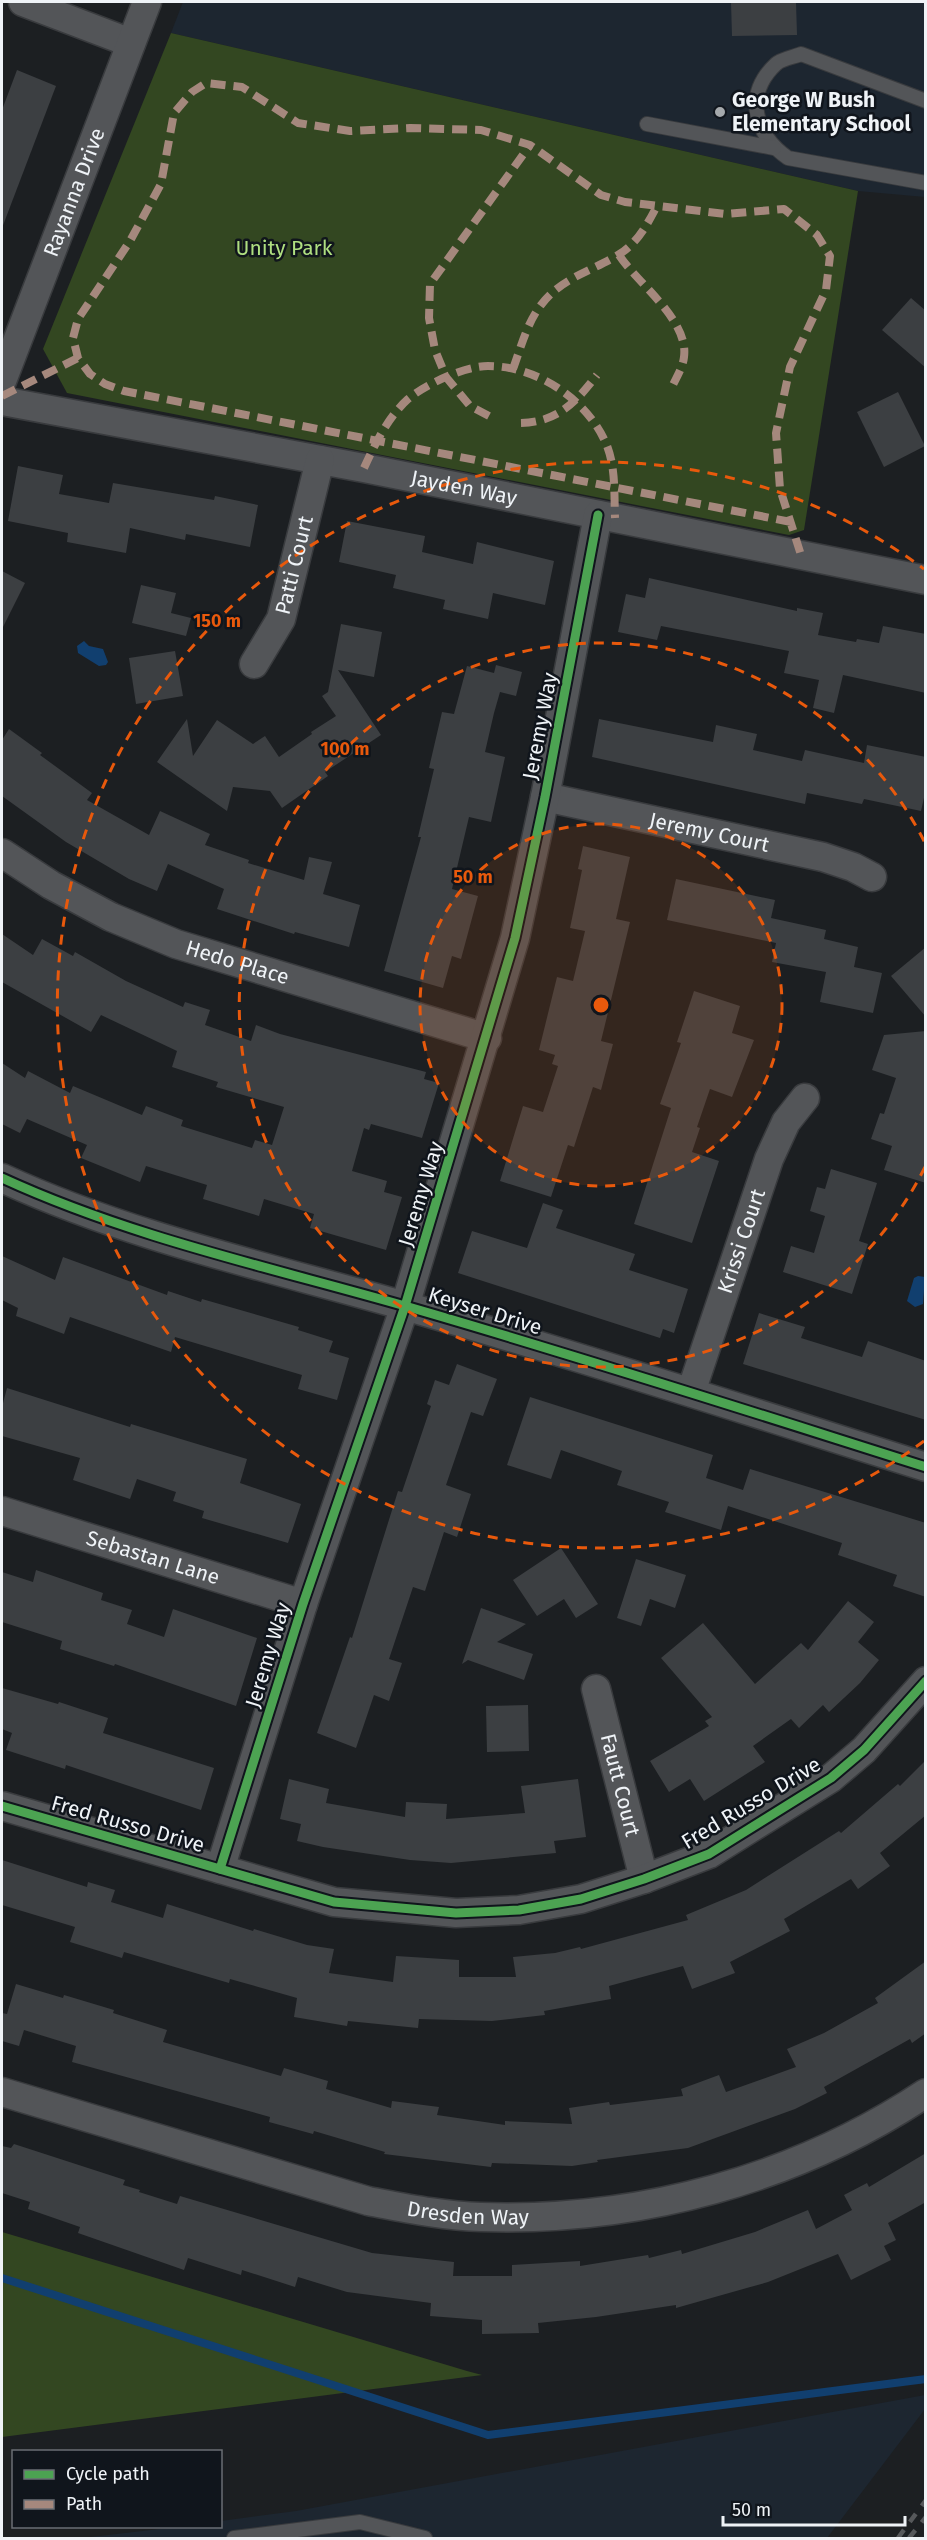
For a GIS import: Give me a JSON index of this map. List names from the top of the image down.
{
  "streets": {
    "street": [
      "Rayanna Drive",
      "Jayden Way",
      "Patti Court",
      "Jeremy Way",
      "Jeremy Court",
      "Hedo Place",
      "Krissi Court",
      "Keyser Drive",
      "Sebastan Lane",
      "Fautt Court",
      "Fred Russo Drive",
      "Dresden Way"
    ]
  },
  "crossings": [
    ["Jayden Way", "Patti Court"],
    ["Jayden Way", "Jeremy Way"],
    ["Jeremy Way", "Jeremy Court"],
    ["Jeremy Way", "Hedo Place"],
    ["Jeremy Way", "Keyser Drive"],
    ["Jeremy Way", "Sebastan Lane"],
    ["Jeremy Way", "Fred Russo Drive"],
    ["Krissi Court", "Keyser Drive"],
    ["Fautt Court", "Fred Russo Drive"]
  ],
  "parks": ["Unity Park"],
  "places": ["George W Bush Elementary School"],
  "legend": ["Cycle path", "Path"],
  "scale_bar": "50 m",
  "rings": ["150 m", "100 m", "50 m"]
}
